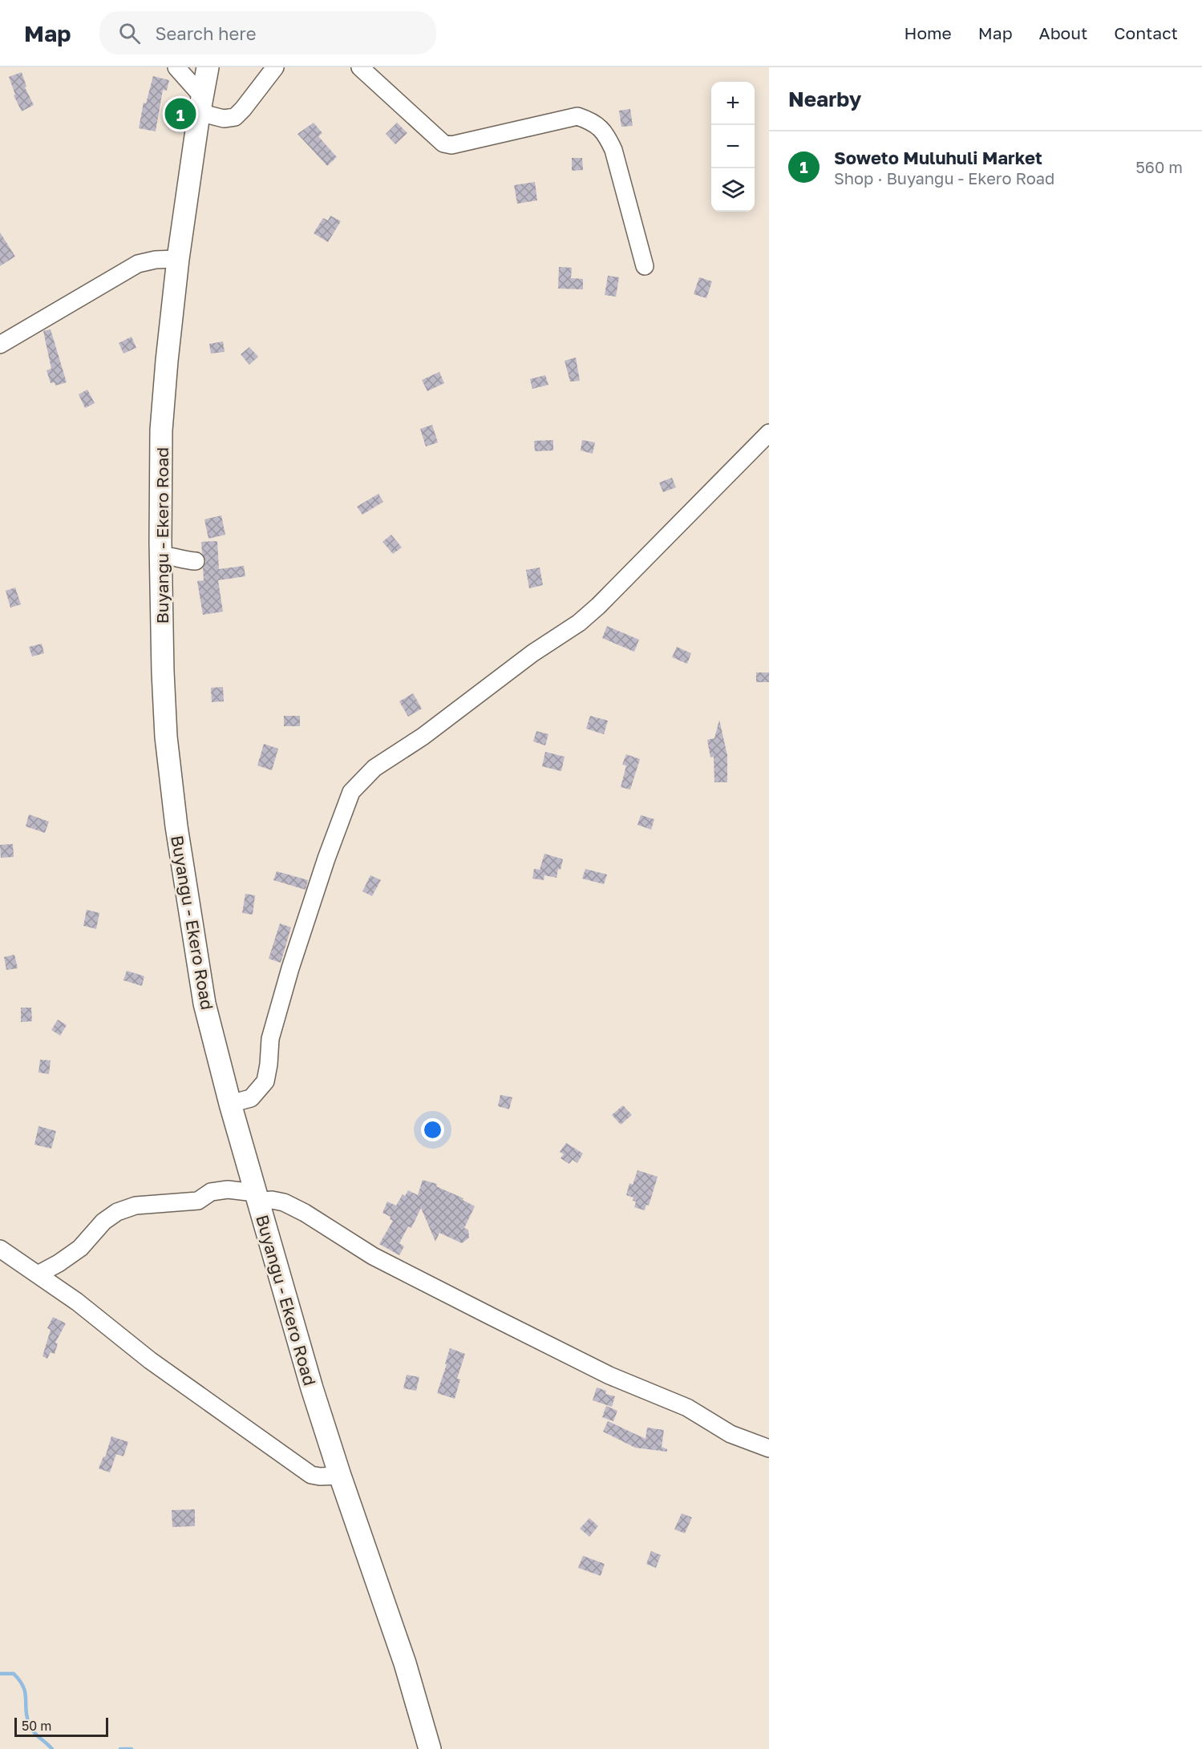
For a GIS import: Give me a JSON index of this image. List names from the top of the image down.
{
  "streets": {
    "main road": ["Buyangu - Ekero Road"]
  },
  "scale_bar": "50 m",
  "page": {
    "header": "Map",
    "search": "Search here",
    "nav": [
      "Home",
      "Map",
      "About",
      "Contact"
    ],
    "heading": "Nearby",
    "map_buttons": ["+", "−"],
    "pins": "1",
    "list": [
      {
        "mark": "1",
        "name": "Soweto Muluhuli Market",
        "note": "Shop · Buyangu - Ekero Road",
        "value": "560 m"
      }
    ],
    "scale": "50 m"
  }
}
